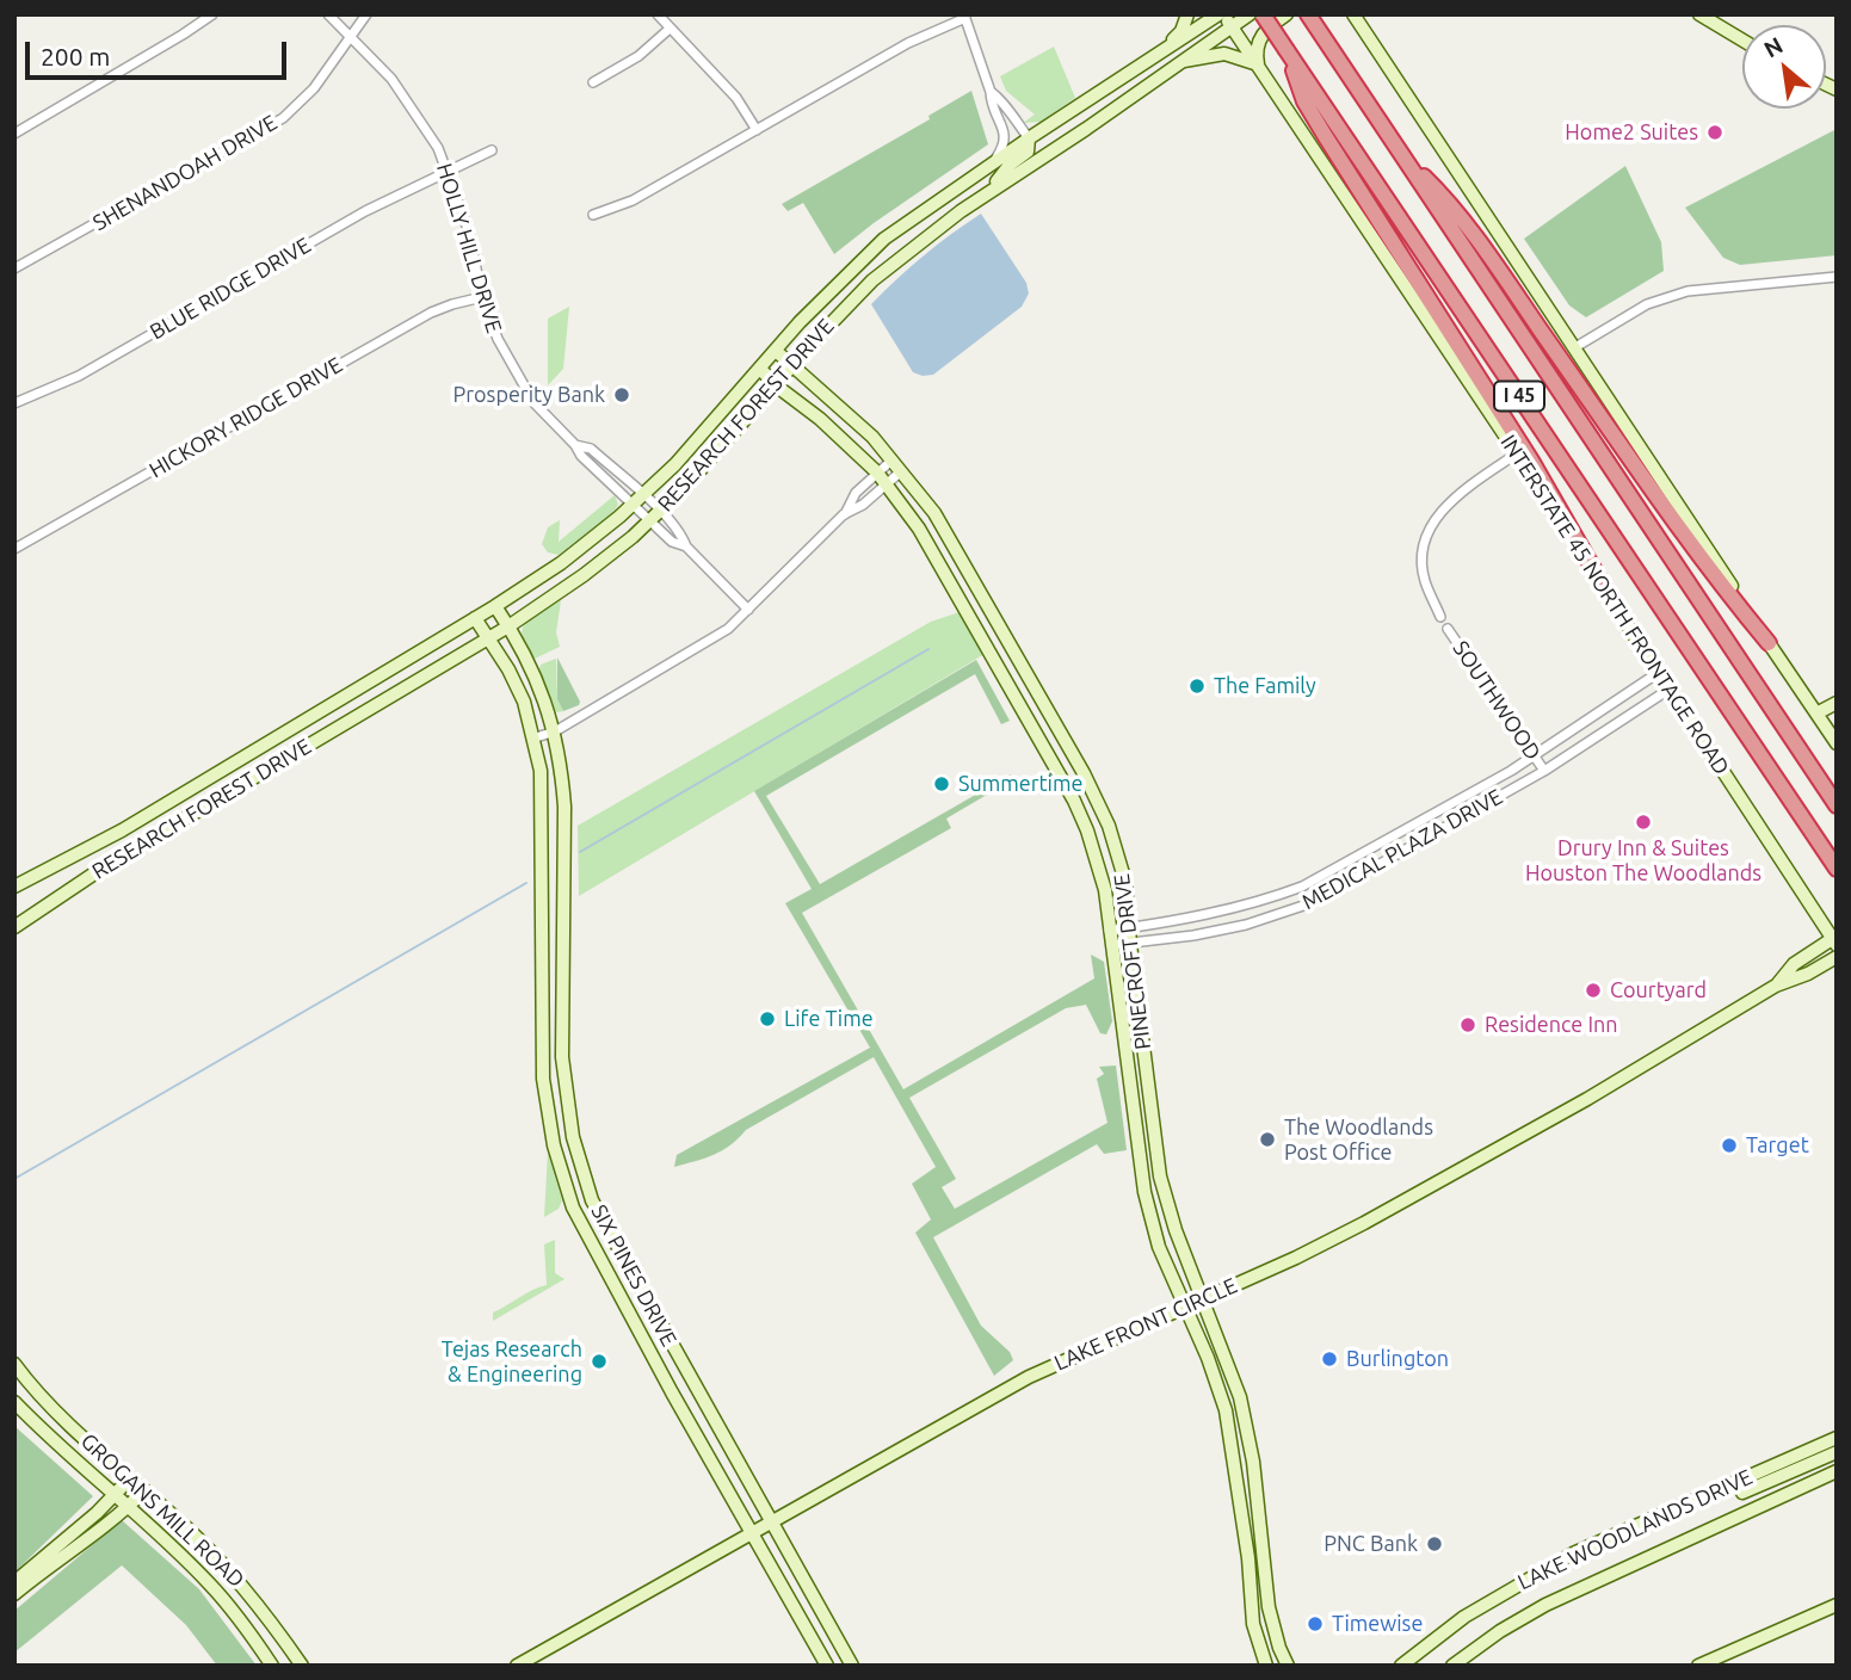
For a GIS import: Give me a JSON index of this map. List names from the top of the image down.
{
  "streets": {
    "highway": ["I 45"],
    "street": [
      "SHENANDOAH DRIVE",
      "HOLLY HILL DRIVE",
      "BLUE RIDGE DRIVE",
      "RESEARCH FOREST DRIVE",
      "HICKORY RIDGE DRIVE",
      "INTERSTATE 45 NORTH FRONTAGE ROAD",
      "SOUTHWOOD",
      "MEDICAL PLAZA DRIVE",
      "PINECROFT DRIVE",
      "SIX PINES DRIVE",
      "LAKE FRONT CIRCLE",
      "GROGANS MILL ROAD",
      "LAKE WOODLANDS DRIVE"
    ]
  },
  "crossings": [
    ["SHENANDOAH DRIVE", "HOLLY HILL DRIVE"],
    ["HOLLY HILL DRIVE", "BLUE RIDGE DRIVE"],
    ["HOLLY HILL DRIVE", "RESEARCH FOREST DRIVE"],
    ["HOLLY HILL DRIVE", "HICKORY RIDGE DRIVE"],
    ["RESEARCH FOREST DRIVE", "INTERSTATE 45 NORTH FRONTAGE ROAD"],
    ["RESEARCH FOREST DRIVE", "PINECROFT DRIVE"],
    ["RESEARCH FOREST DRIVE", "SIX PINES DRIVE"],
    ["INTERSTATE 45 NORTH FRONTAGE ROAD", "SOUTHWOOD"],
    ["INTERSTATE 45 NORTH FRONTAGE ROAD", "MEDICAL PLAZA DRIVE"],
    ["INTERSTATE 45 NORTH FRONTAGE ROAD", "LAKE FRONT CIRCLE"],
    ["SOUTHWOOD", "MEDICAL PLAZA DRIVE"],
    ["MEDICAL PLAZA DRIVE", "PINECROFT DRIVE"],
    ["PINECROFT DRIVE", "LAKE FRONT CIRCLE"],
    ["SIX PINES DRIVE", "LAKE FRONT CIRCLE"]
  ],
  "places": [
    "Home2 Suites",
    "Prosperity Bank",
    "The Family",
    "Summertime",
    "Drury Inn & Suites Houston The Woodlands",
    "Courtyard",
    "Life Time",
    "Residence Inn",
    "The Woodlands Post Office",
    "Target",
    "Burlington",
    "Tejas Research & Engineering",
    "PNC Bank",
    "Timewise"
  ],
  "scale_bar": "200 m",
  "north": "top left"
}
